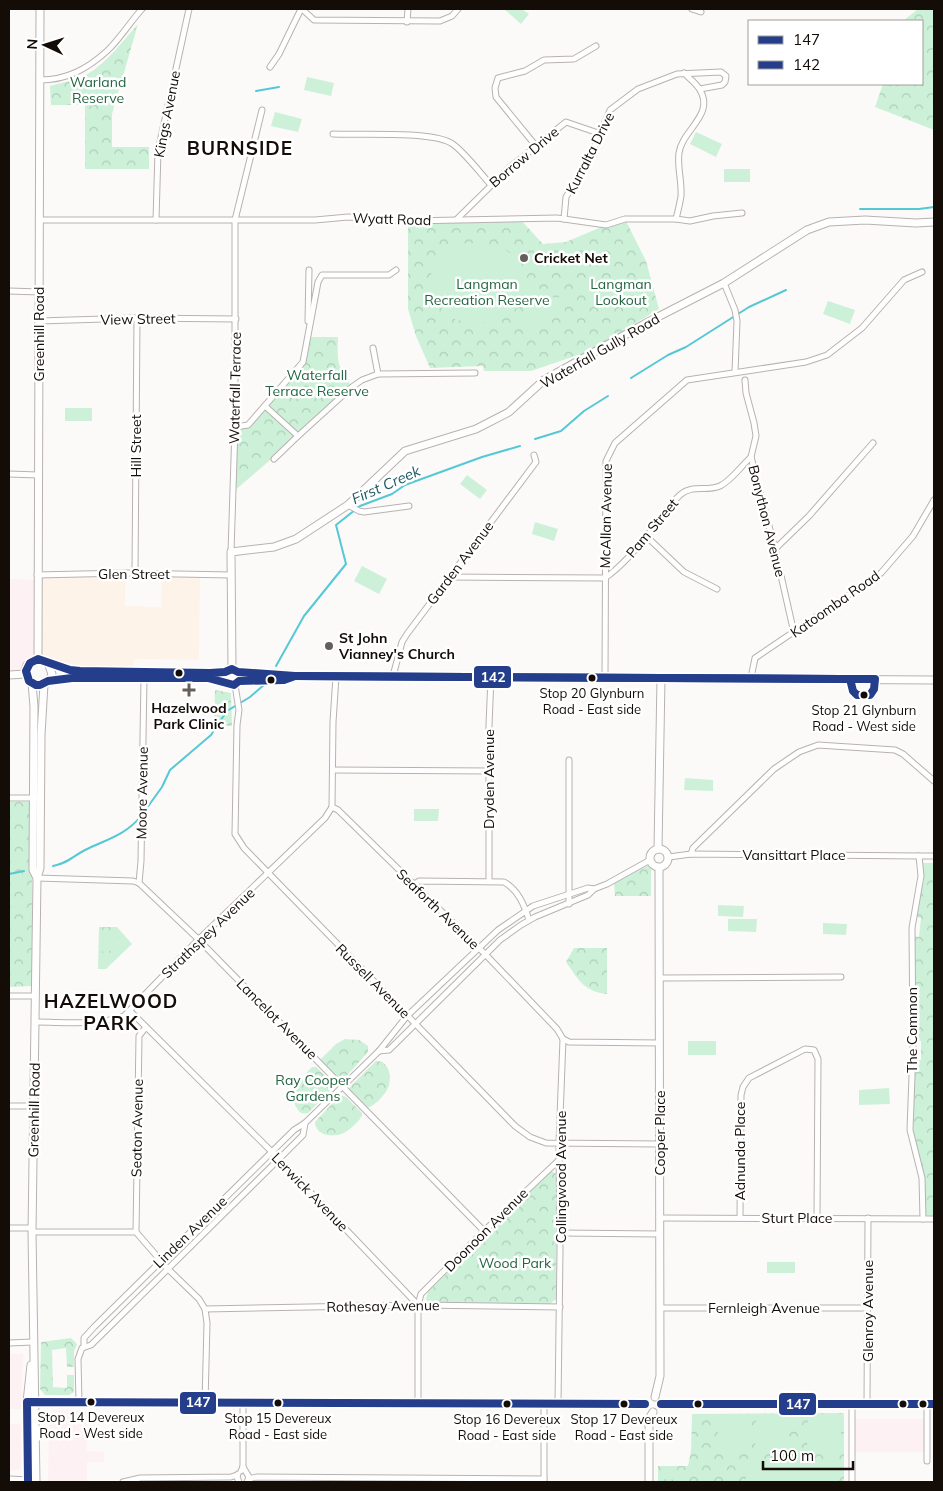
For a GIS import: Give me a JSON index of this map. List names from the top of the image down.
{
  "streets": {
    "street": [
      "Kings Avenue",
      "Kurralta Drive",
      "Borrow Drive",
      "Wyatt Road",
      "View Street",
      "Greenhill Road",
      "Waterfall Gully Road",
      "Waterfall Terrace",
      "Hill Street",
      "McAllan Avenue",
      "Bonython Avenue",
      "Pam Street",
      "Garden Avenue",
      "Glen Street",
      "Katoomba Road",
      "Dryden Avenue",
      "Moore Avenue",
      "Vansittart Place",
      "Seaforth Avenue",
      "Strathspey Avenue",
      "Russell Avenue",
      "Lancelot Avenue",
      "The Common",
      "Seaton Avenue",
      "Cooper Place",
      "Adnunda Place",
      "Collingwood Avenue",
      "Lerwick Avenue",
      "Sturt Place",
      "Doonoon Avenue",
      "Linden Avenue",
      "Rothesay Avenue",
      "Fernleigh Avenue",
      "Glenroy Avenue"
    ]
  },
  "crossings": [
    ["Kings Avenue", "Wyatt Road"],
    ["Kurralta Drive", "Borrow Drive"],
    ["Kurralta Drive", "Wyatt Road"],
    ["Borrow Drive", "Wyatt Road"],
    ["Wyatt Road", "Greenhill Road"],
    ["Wyatt Road", "Waterfall Terrace"],
    ["View Street", "Greenhill Road"],
    ["View Street", "Waterfall Terrace"],
    ["View Street", "Hill Street"],
    ["Greenhill Road", "Glen Street"],
    ["Greenhill Road", "Strathspey Avenue"],
    ["Waterfall Gully Road", "Waterfall Terrace"],
    ["Waterfall Terrace", "Glen Street"],
    ["Waterfall Terrace", "Russell Avenue"],
    ["Hill Street", "Glen Street"],
    ["McAllan Avenue", "Pam Street"],
    ["Bonython Avenue", "Pam Street"],
    ["Bonython Avenue", "Katoomba Road"],
    ["Moore Avenue", "Lancelot Avenue"],
    ["Vansittart Place", "The Common"],
    ["Vansittart Place", "Cooper Place"],
    ["Vansittart Place", "Linden Avenue"],
    ["Seaforth Avenue", "Strathspey Avenue"],
    ["Seaforth Avenue", "Collingwood Avenue"],
    ["Seaforth Avenue", "Linden Avenue"],
    ["Strathspey Avenue", "Russell Avenue"],
    ["Strathspey Avenue", "Lancelot Avenue"],
    ["Strathspey Avenue", "Lerwick Avenue"],
    ["Russell Avenue", "Cooper Place"],
    ["Russell Avenue", "Collingwood Avenue"],
    ["Russell Avenue", "Linden Avenue"],
    ["Lancelot Avenue", "Doonoon Avenue"],
    ["Lancelot Avenue", "Linden Avenue"],
    ["The Common", "Sturt Place"],
    ["Seaton Avenue", "Lerwick Avenue"],
    ["Cooper Place", "Sturt Place"],
    ["Cooper Place", "Linden Avenue"],
    ["Cooper Place", "Fernleigh Avenue"],
    ["Adnunda Place", "Sturt Place"],
    ["Collingwood Avenue", "Doonoon Avenue"],
    ["Collingwood Avenue", "Rothesay Avenue"],
    ["Lerwick Avenue", "Doonoon Avenue"],
    ["Lerwick Avenue", "Linden Avenue"],
    ["Lerwick Avenue", "Rothesay Avenue"],
    ["Sturt Place", "Glenroy Avenue"],
    ["Doonoon Avenue", "Rothesay Avenue"],
    ["Fernleigh Avenue", "Glenroy Avenue"]
  ],
  "districts": ["BURNSIDE", "HAZELWOOD PARK"],
  "water": ["First Creek"],
  "parks": [
    "Warland Reserve",
    "Langman Recreation Reserve",
    "Langman Lookout",
    "Waterfall Terrace Reserve",
    "Ray Cooper Gardens",
    "Wood Park"
  ],
  "places": {
    "other": [
      "Cricket Net",
      "St John Vianney's Church",
      "Stop 20 Glynburn Road - East side",
      "Stop 21 Glynburn Road - West side",
      "Stop 14 Devereux Road - West side",
      "Stop 15 Devereux Road - East side",
      "Stop 16 Devereux Road - East side",
      "Stop 17 Devereux Road - East side"
    ],
    "health": ["Hazelwood Park Clinic"]
  },
  "lines": ["transit line 142", "transit line 147"],
  "legend": ["147", "142"],
  "scale_bar": "100 m",
  "north": "left"
}
